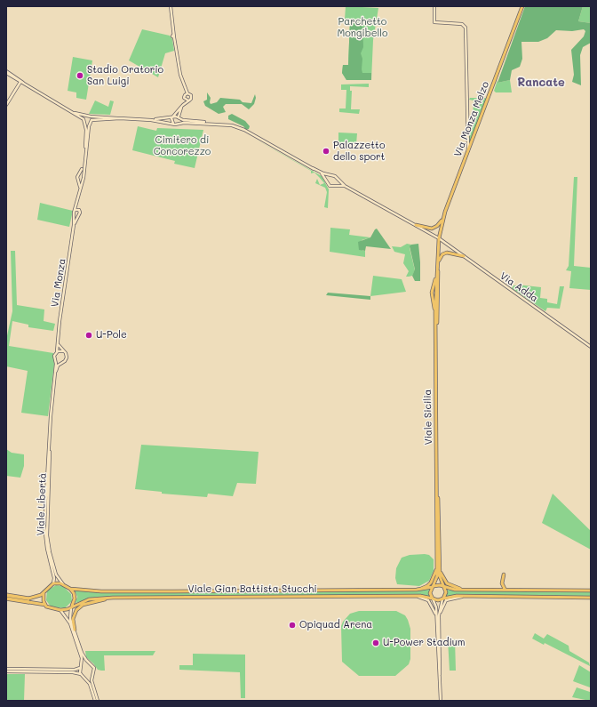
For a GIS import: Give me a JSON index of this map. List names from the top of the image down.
{
  "streets": {
    "main road": [
      "Via Monza Melzo",
      "Via Monza",
      "Via Adda",
      "Viale Sicilia",
      "Viale Libertà",
      "Viale Gian Battista Stucchi"
    ]
  },
  "crossings": [
    ["Via Monza Melzo", "Via Adda"],
    ["Via Monza Melzo", "Viale Sicilia"],
    ["Via Adda", "Viale Sicilia"],
    ["Viale Sicilia", "Viale Gian Battista Stucchi"],
    ["Viale Libertà", "Viale Gian Battista Stucchi"]
  ],
  "districts": ["Rancate"],
  "parks": ["Parchetto Mongibello", "Cimitero di Concorezzo"],
  "places": [
    "Stadio Oratorio San Luigi",
    "Palazzetto dello sport",
    "U-Pole",
    "Opiquad Arena",
    "U-Power Stadium"
  ]
}
